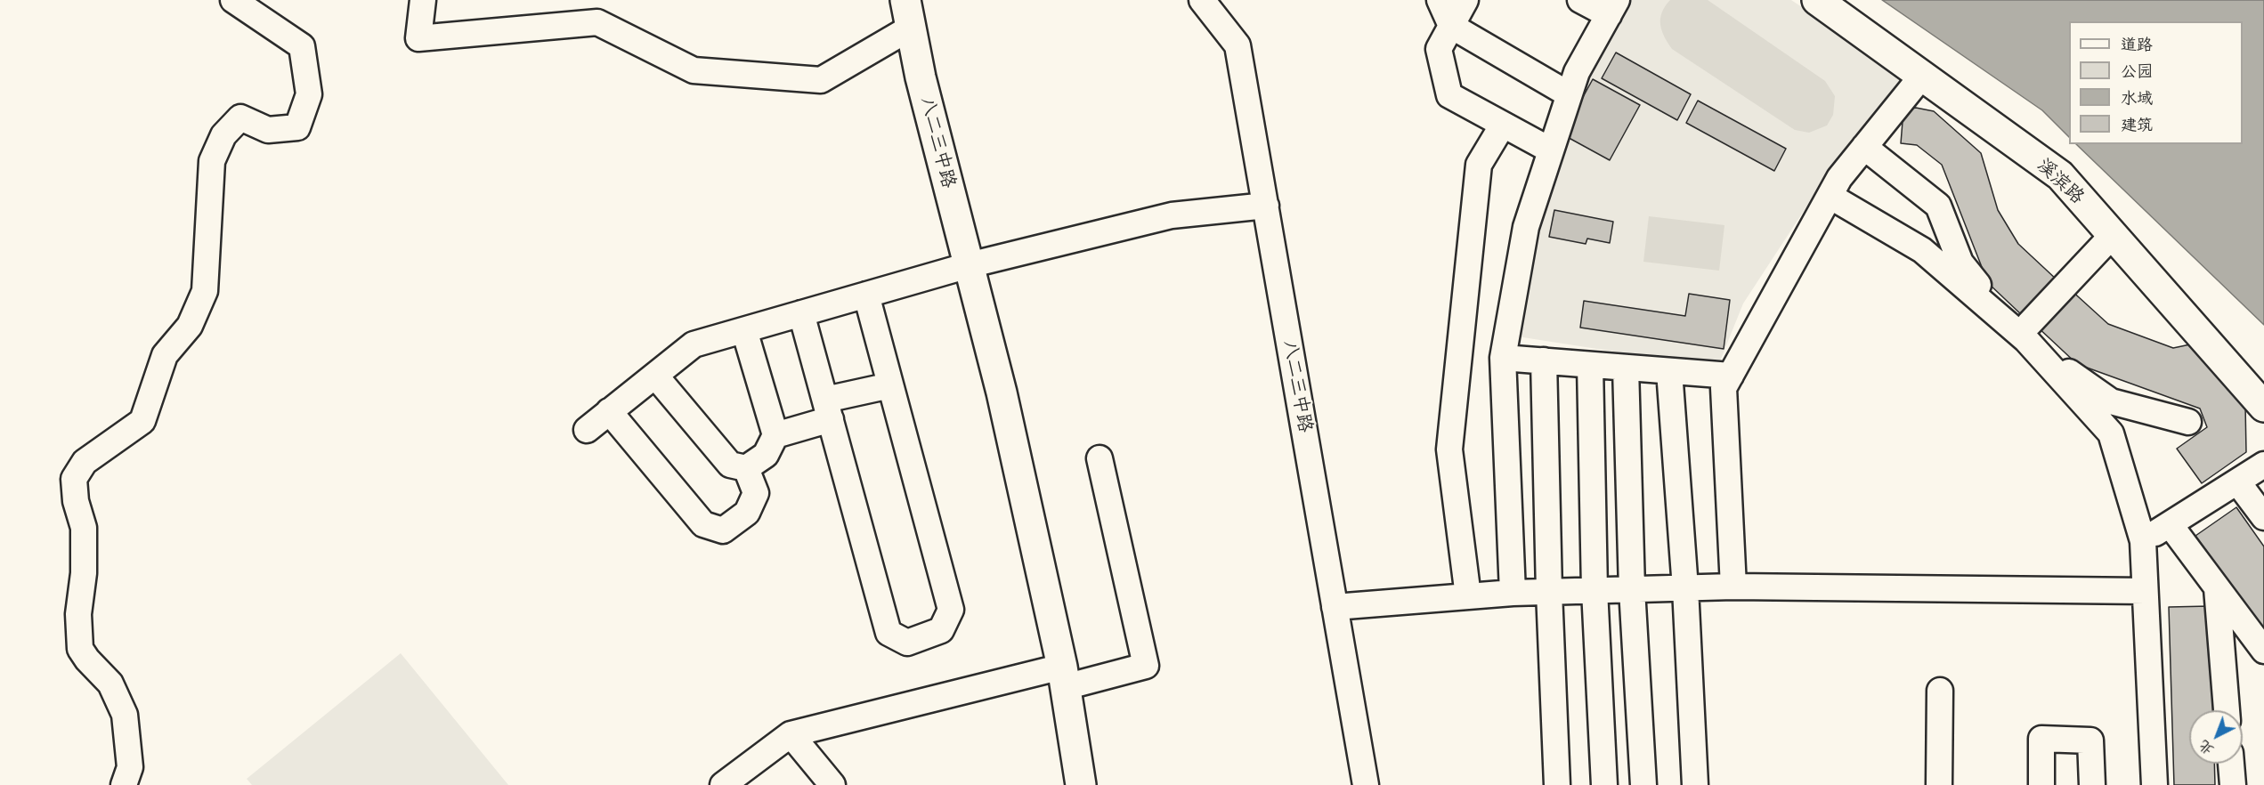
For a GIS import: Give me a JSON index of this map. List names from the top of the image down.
{
  "streets": {
    "main road": ["八二三中路", "溪滨路"]
  },
  "legend": [
    "道路",
    "公园",
    "水域",
    "建筑"
  ],
  "north": "bottom left"
}
